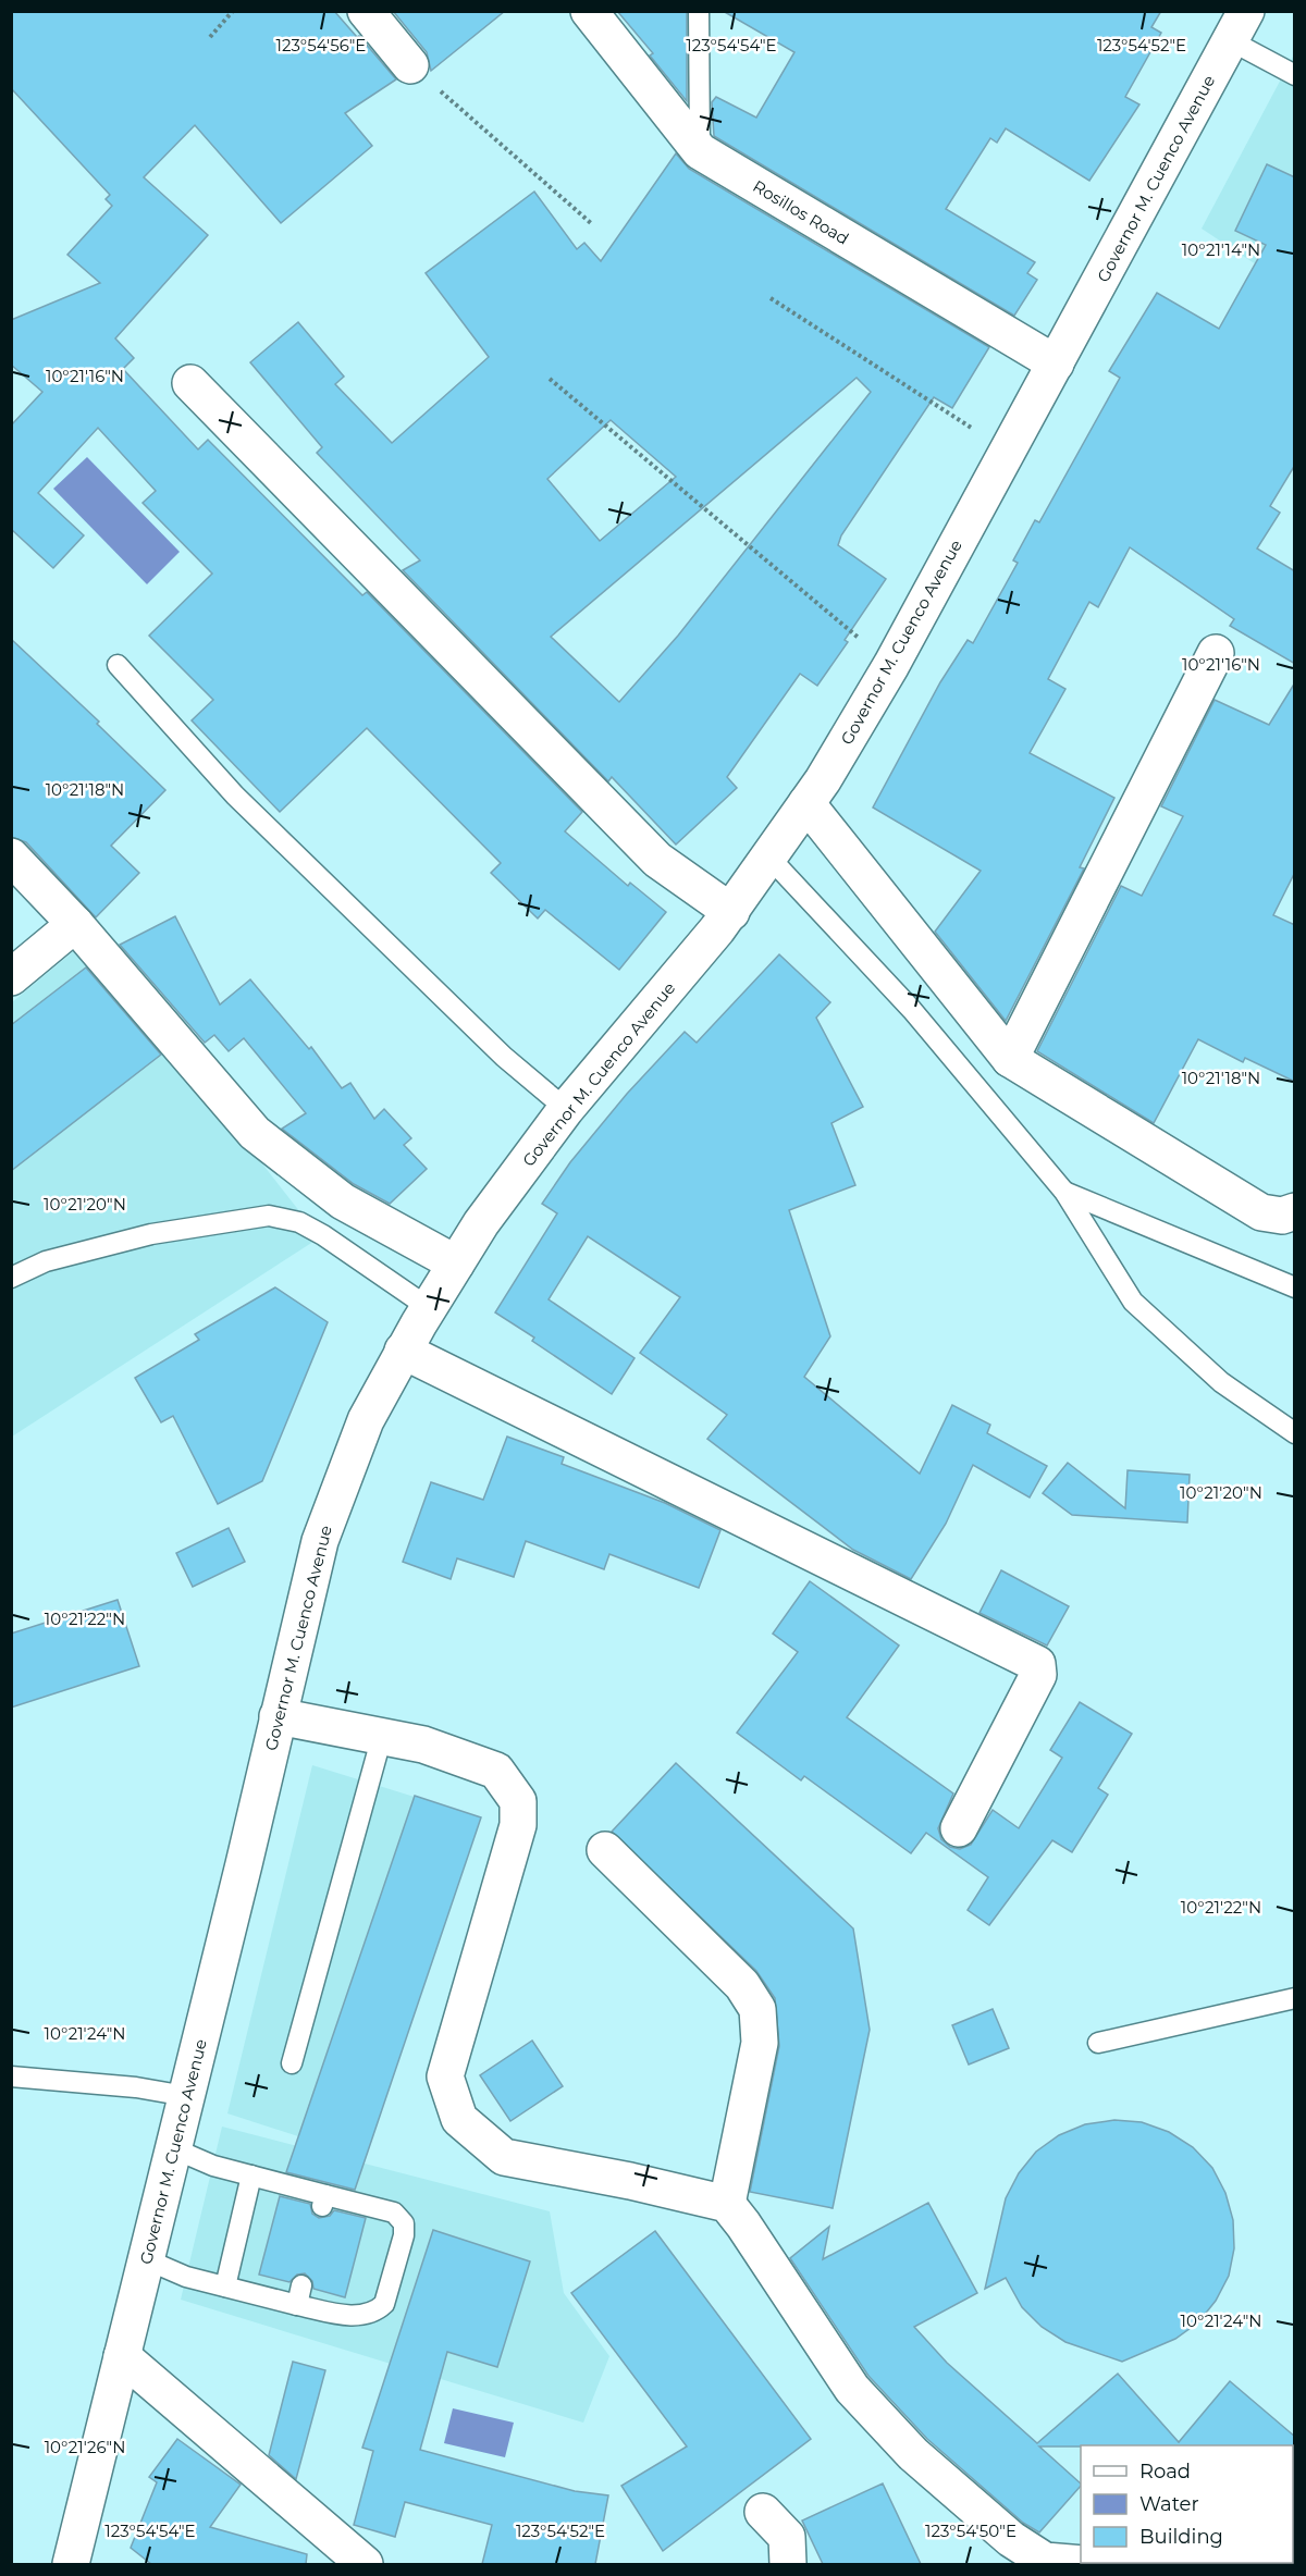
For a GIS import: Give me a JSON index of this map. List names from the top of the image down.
{
  "streets": {
    "street": ["Governor M. Cuenco Avenue", "Rosillos Road"]
  },
  "crossings": [
    ["Governor M. Cuenco Avenue", "Rosillos Road"]
  ],
  "legend": ["Road", "Water", "Building"],
  "coordinates": [
    "123°54'56\"E",
    "123°54'54\"E",
    "123°54'52\"E",
    "10°21'14\"N",
    "10°21'16\"N",
    "10°21'18\"N",
    "10°21'20\"N",
    "10°21'22\"N",
    "10°21'24\"N",
    "10°21'26\"N",
    "123°54'50\"E"
  ]
}
